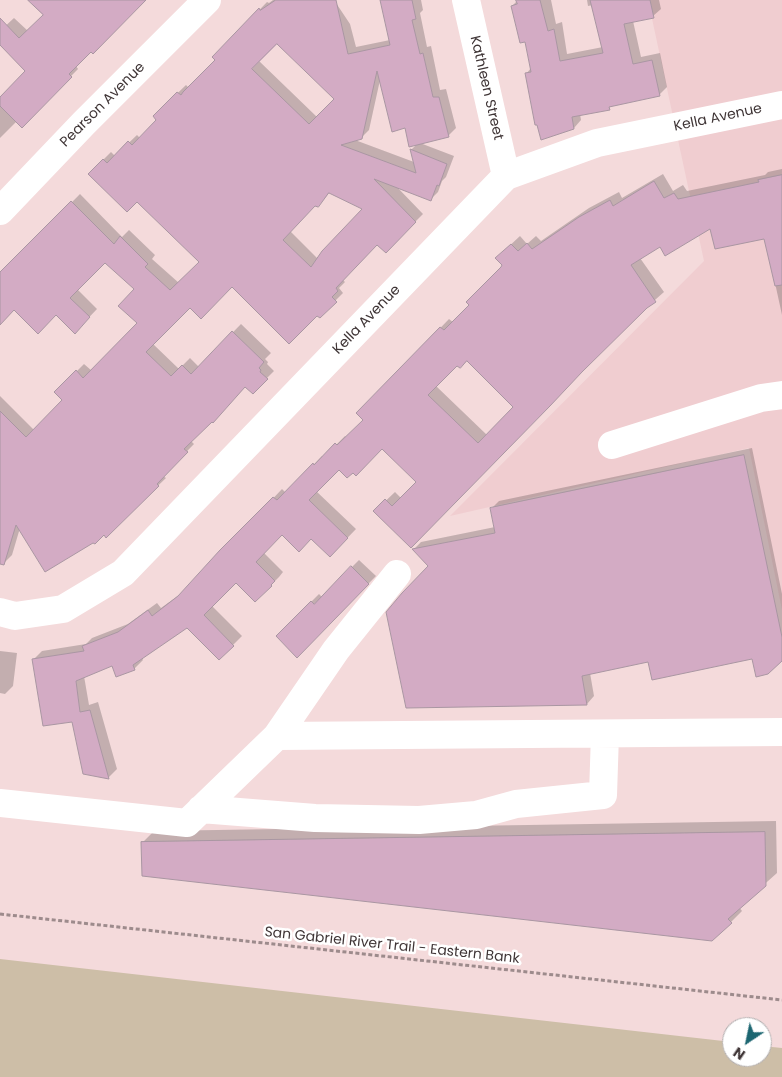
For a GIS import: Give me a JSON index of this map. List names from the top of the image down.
{
  "streets": {
    "street": ["Kathleen Street", "Pearson Avenue", "Kella Avenue"],
    "path": ["San Gabriel River Trail - Eastern Bank"]
  },
  "crossings": [
    ["Kathleen Street", "Kella Avenue"]
  ],
  "north": "bottom left"
}
